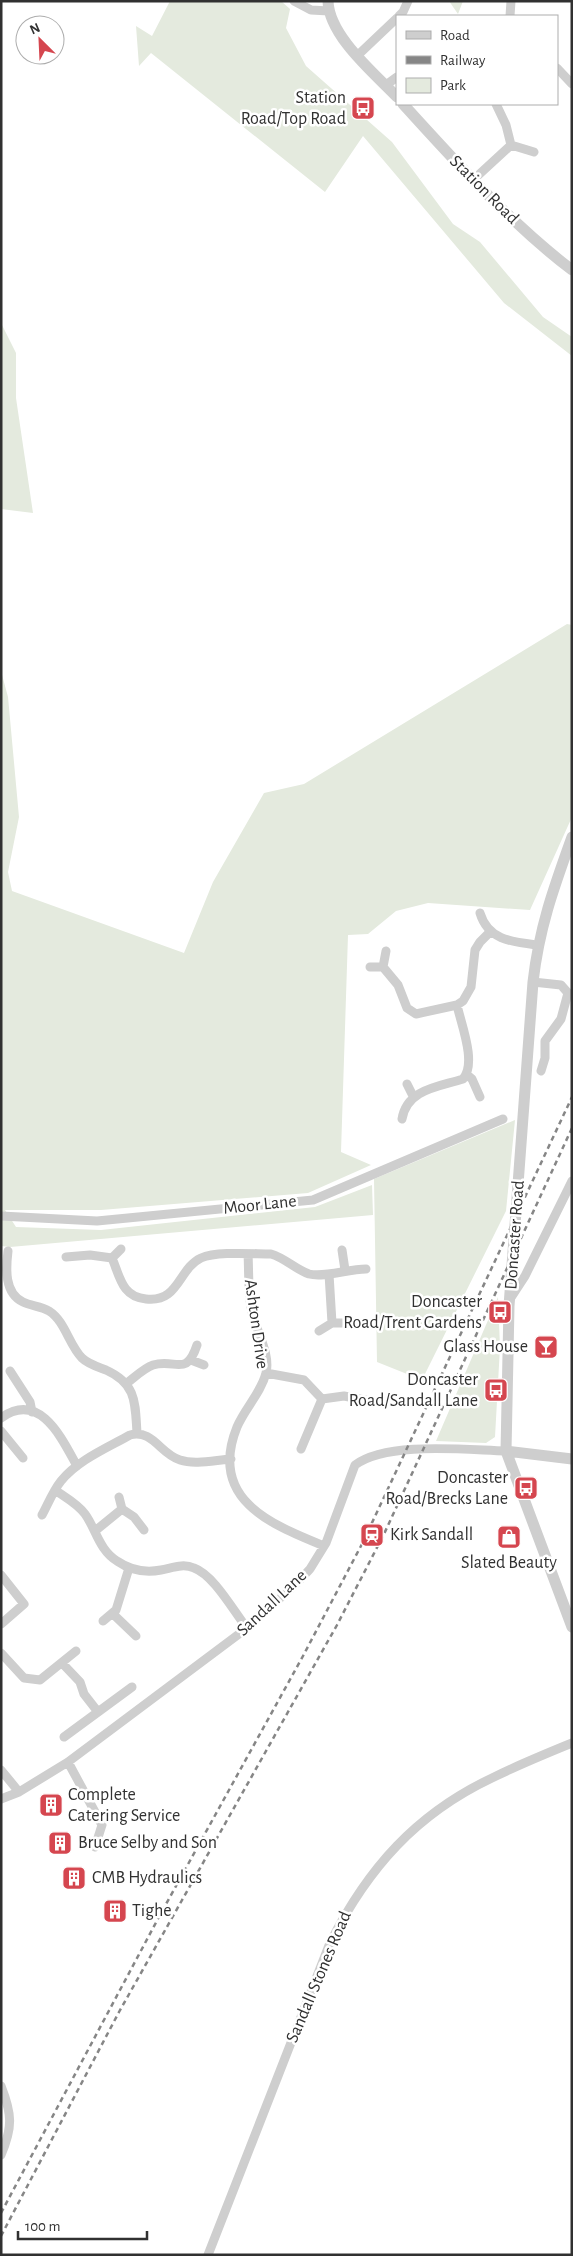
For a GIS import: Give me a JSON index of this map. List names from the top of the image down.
{
  "streets": {
    "street": [
      "Station Road",
      "Moor Lane",
      "Doncaster Road",
      "Ashton Drive",
      "Sandall Lane",
      "Sandall Stones Road"
    ]
  },
  "crossings": [
    ["Doncaster Road", "Sandall Lane"],
    ["Ashton Drive", "Sandall Lane"]
  ],
  "places": {
    "bus stop": [
      "Station Road/Top Road",
      "Doncaster Road/Trent Gardens",
      "Doncaster Road/Sandall Lane",
      "Doncaster Road/Brecks Lane"
    ],
    "bar": ["Glass House"],
    "station": ["Kirk Sandall"],
    "shop": ["Slated Beauty"],
    "building": [
      "Complete Catering Service",
      "Bruce Selby and Son",
      "CMB Hydraulics",
      "Tighe"
    ]
  },
  "legend": ["Road", "Railway", "Park"],
  "scale_bar": "100 m",
  "north": "top left"
}
